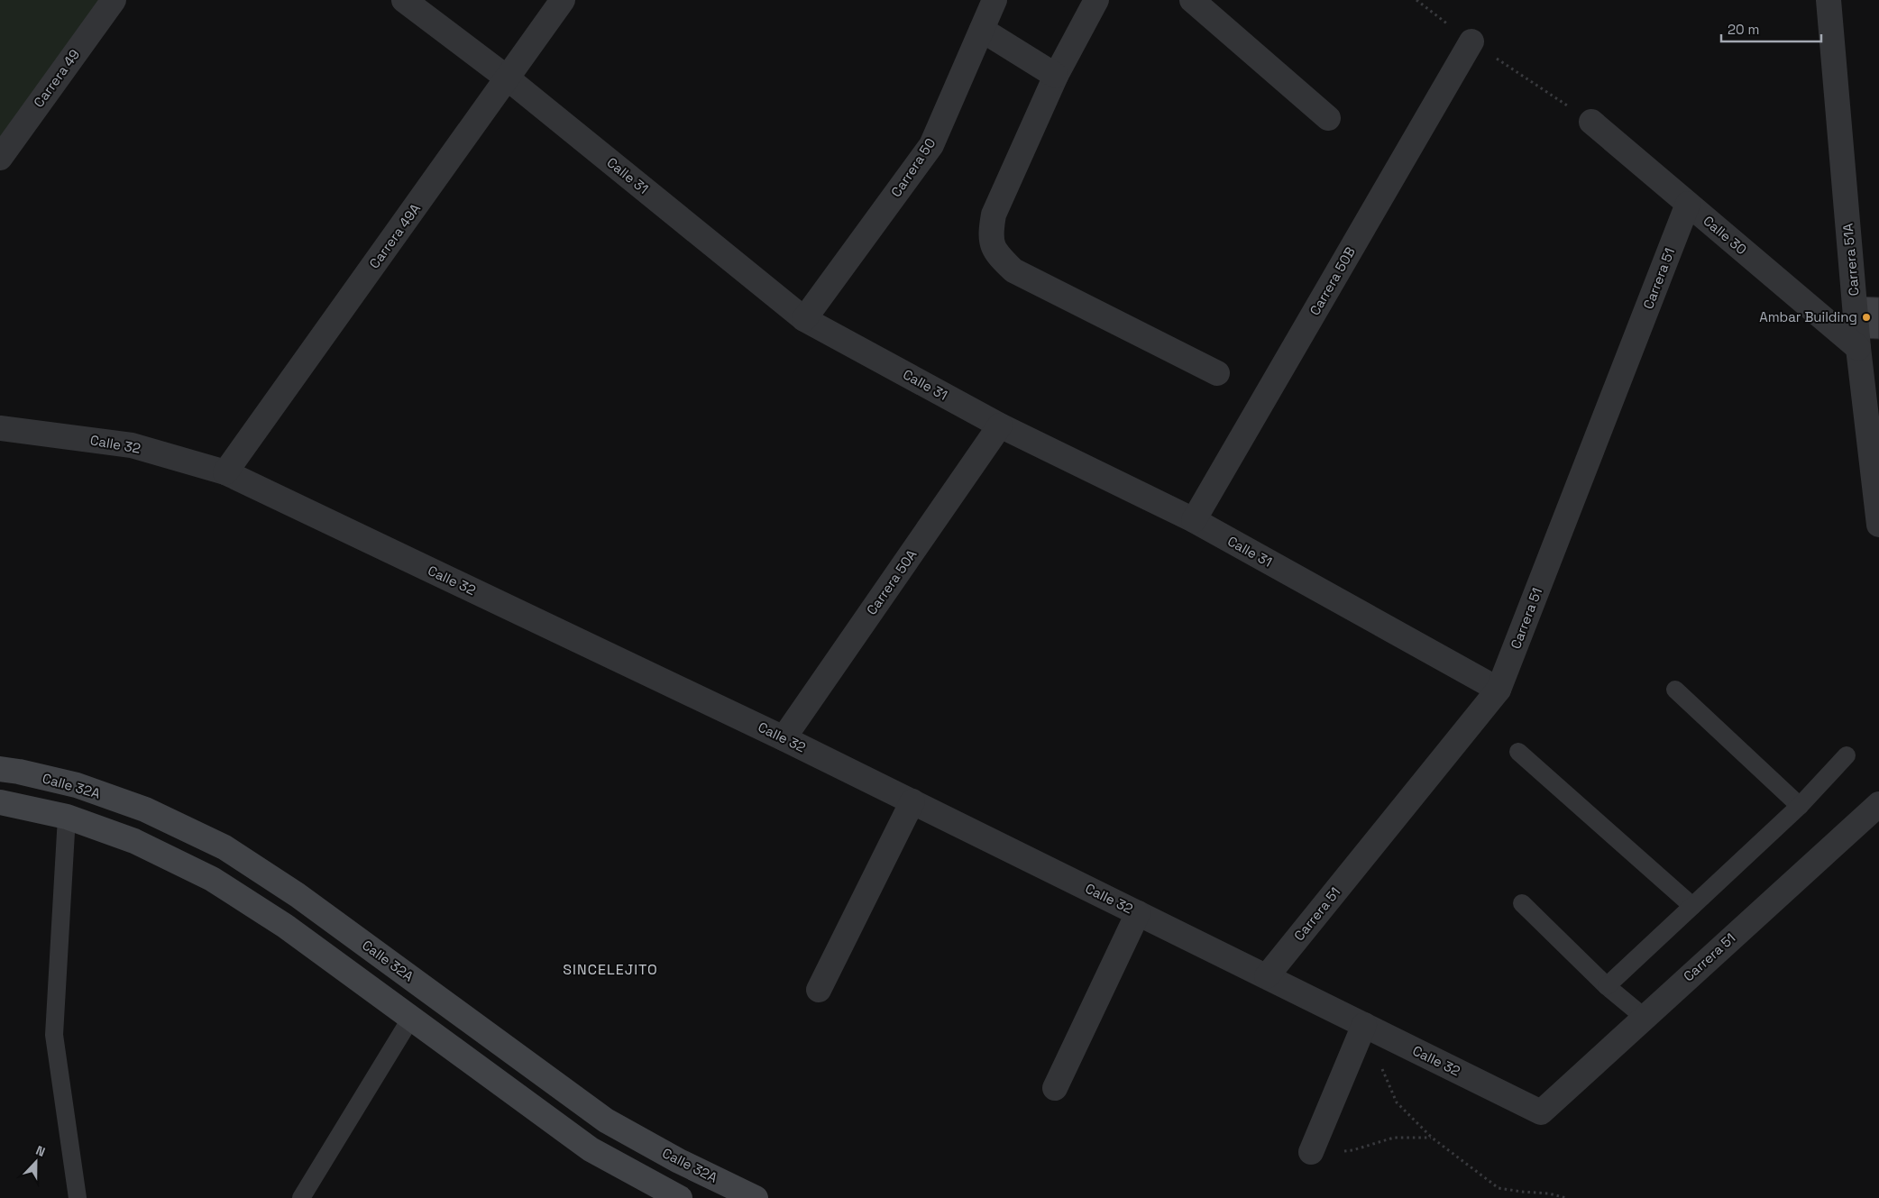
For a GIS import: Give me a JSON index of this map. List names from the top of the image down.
{
  "streets": {
    "main road": ["Calle 32A"],
    "street": [
      "Carrera 49",
      "Carrera 50",
      "Calle 31",
      "Calle 30",
      "Carrera 49A",
      "Carrera 51A",
      "Carrera 51",
      "Carrera 50B",
      "Calle 32",
      "Carrera 50A"
    ]
  },
  "crossings": [
    ["Carrera 50", "Calle 31"],
    ["Calle 31", "Carrera 49A"],
    ["Calle 31", "Carrera 51"],
    ["Calle 31", "Carrera 50B"],
    ["Calle 31", "Carrera 50A"],
    ["Calle 30", "Carrera 51A"],
    ["Calle 30", "Carrera 51"],
    ["Carrera 49A", "Calle 32"],
    ["Carrera 51", "Calle 32"],
    ["Calle 32", "Carrera 50A"]
  ],
  "districts": ["SINCELEJITO"],
  "places": ["Ambar Building"],
  "scale_bar": "20 m",
  "north": "top"
}
